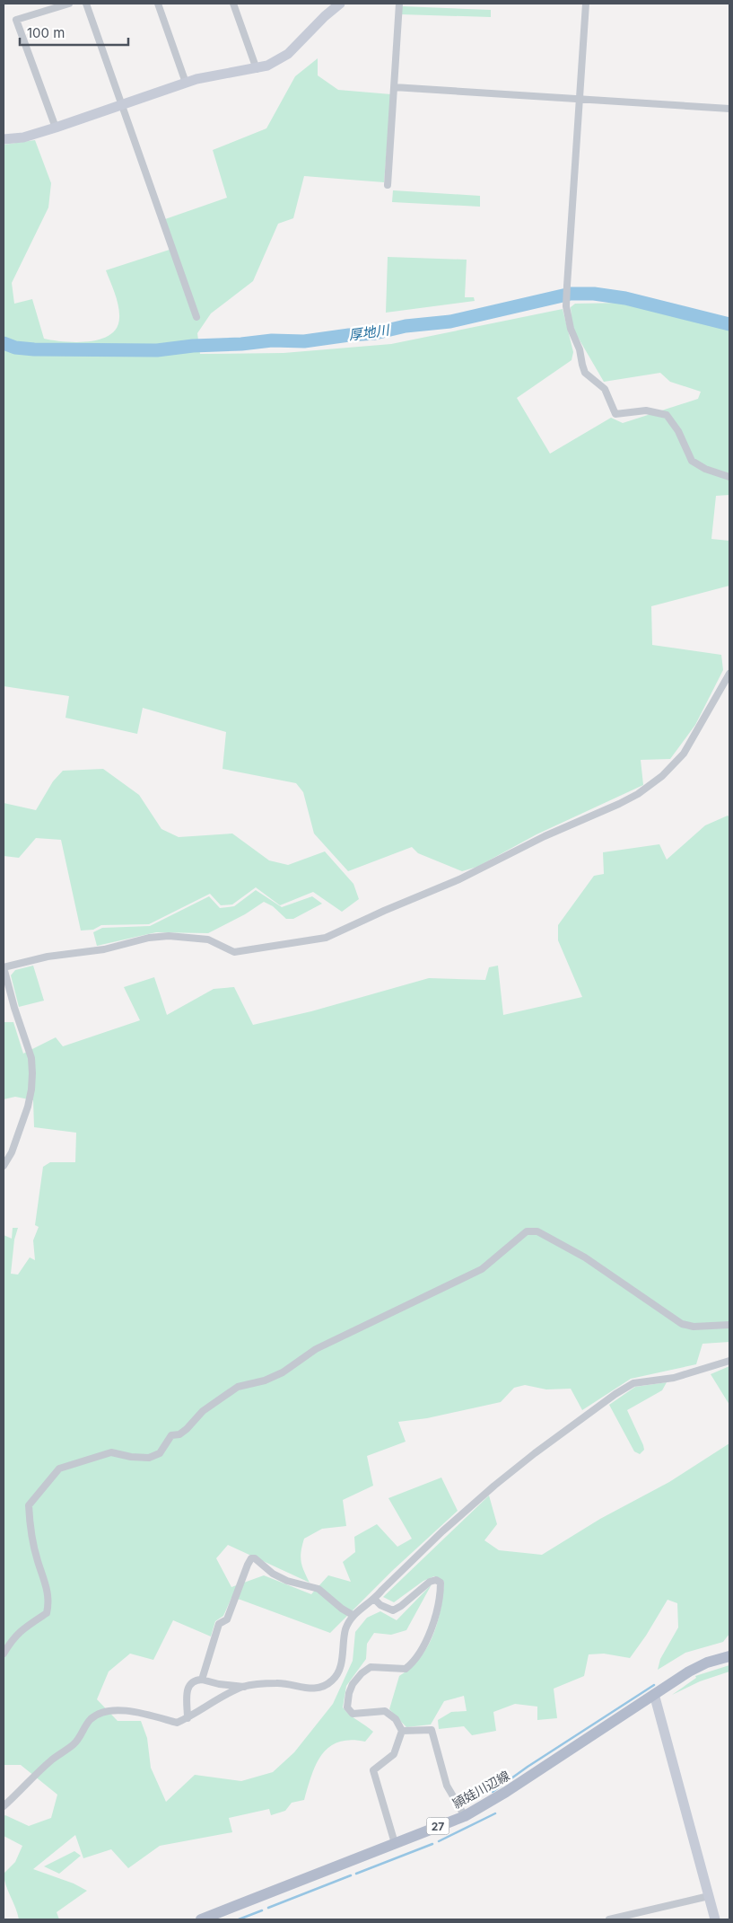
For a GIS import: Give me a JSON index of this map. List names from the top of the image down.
{
  "streets": {
    "main road": ["頴娃川辺線", "27"]
  },
  "water": ["厚地川"],
  "scale_bar": "100 m"
}
